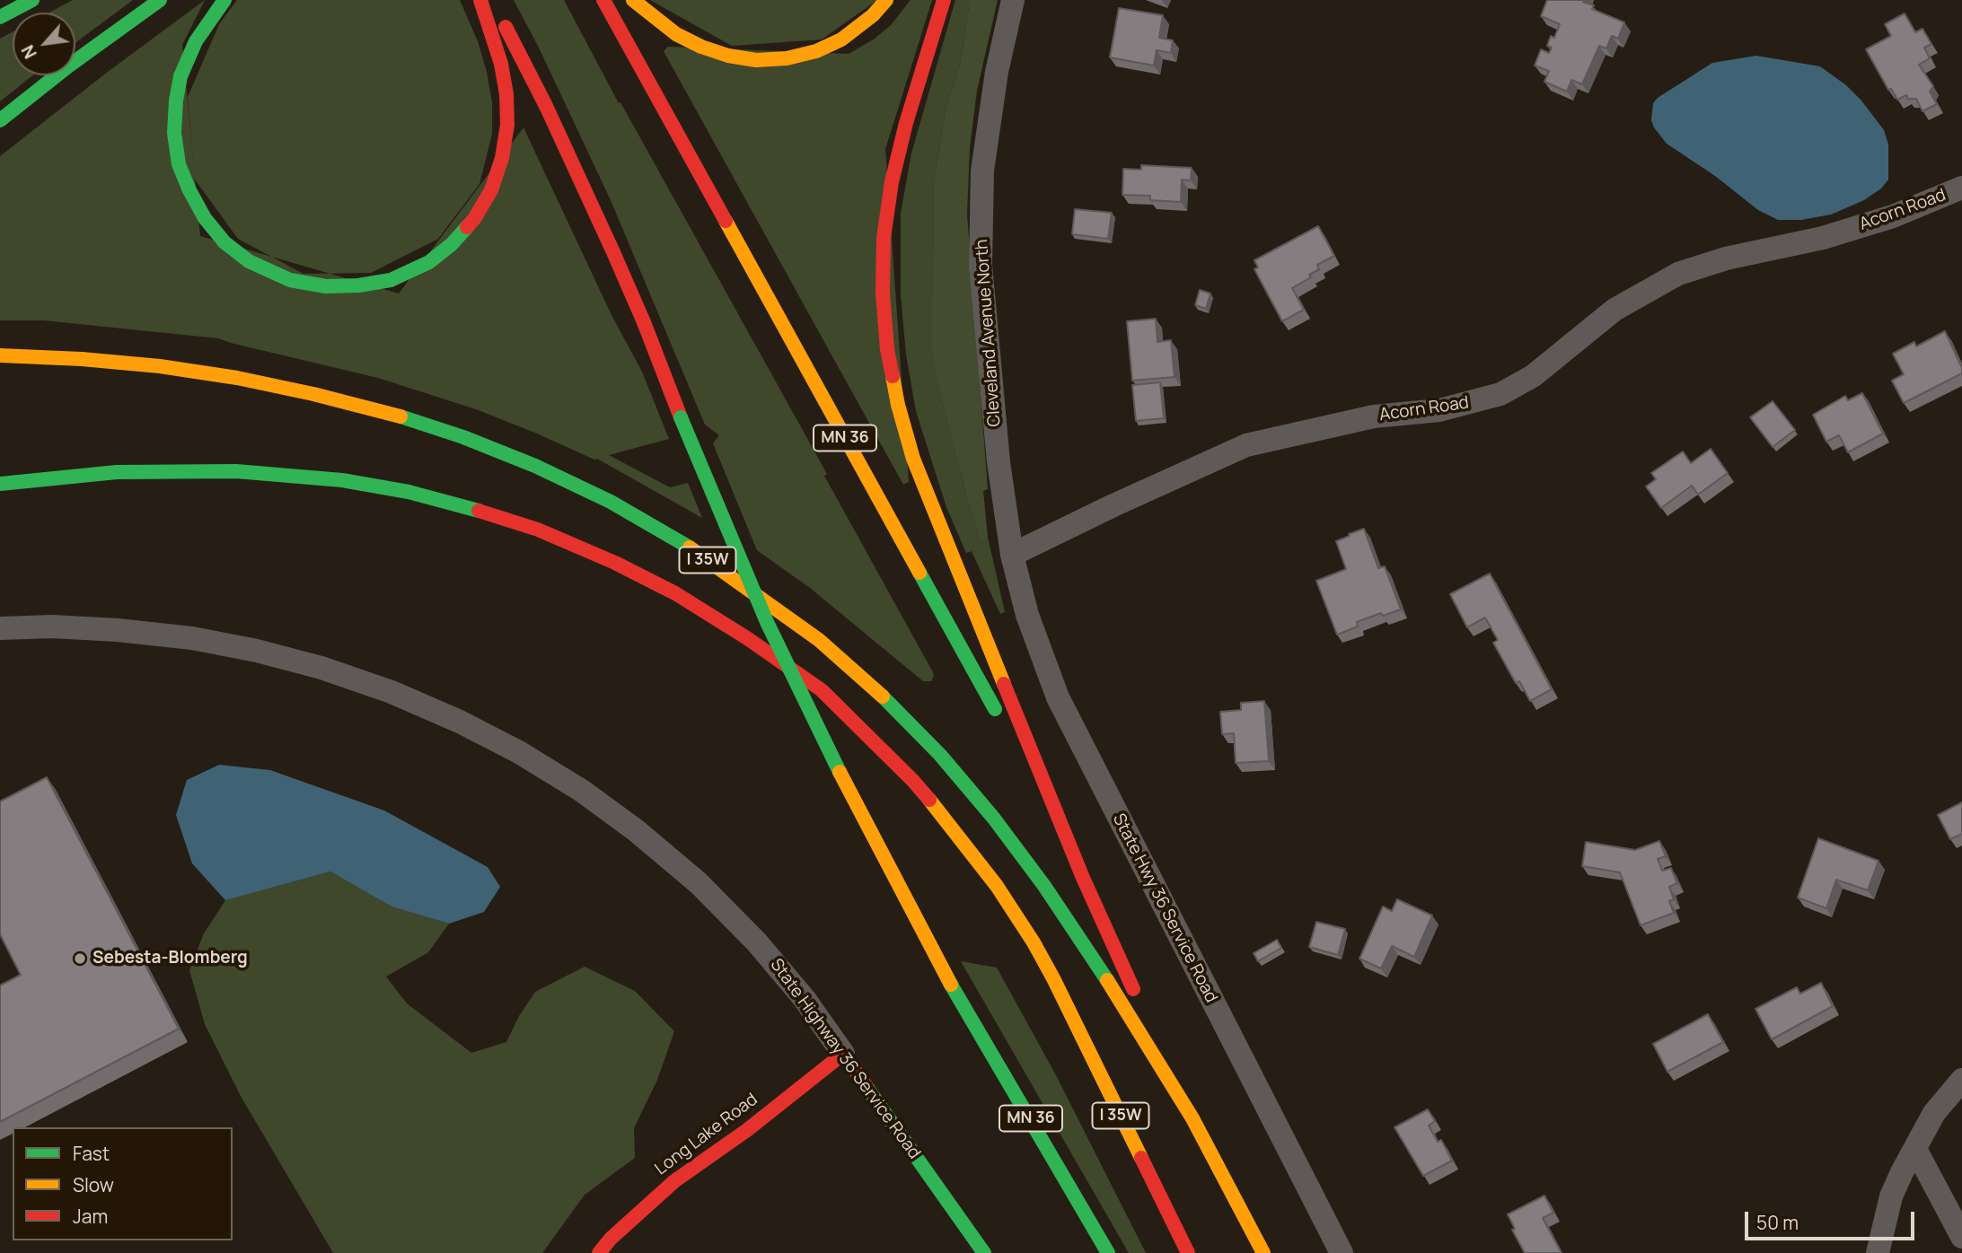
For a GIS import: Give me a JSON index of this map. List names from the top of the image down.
{
  "streets": {
    "main road": [
      "MN 36",
      "I 35W",
      "State Highway 36 Service Road",
      "Long Lake Road"
    ],
    "street": ["Acorn Road", "Cleveland Avenue North", "State Hwy 36 Service Road"]
  },
  "crossings": [
    ["Acorn Road", "Cleveland Avenue North"],
    ["Acorn Road", "State Hwy 36 Service Road"],
    ["Cleveland Avenue North", "State Hwy 36 Service Road"],
    ["State Highway 36 Service Road", "Long Lake Road"]
  ],
  "places": ["Sebesta-Blomberg"],
  "legend": ["Fast", "Slow", "Jam"],
  "scale_bar": "50 m",
  "north": "bottom left"
}
